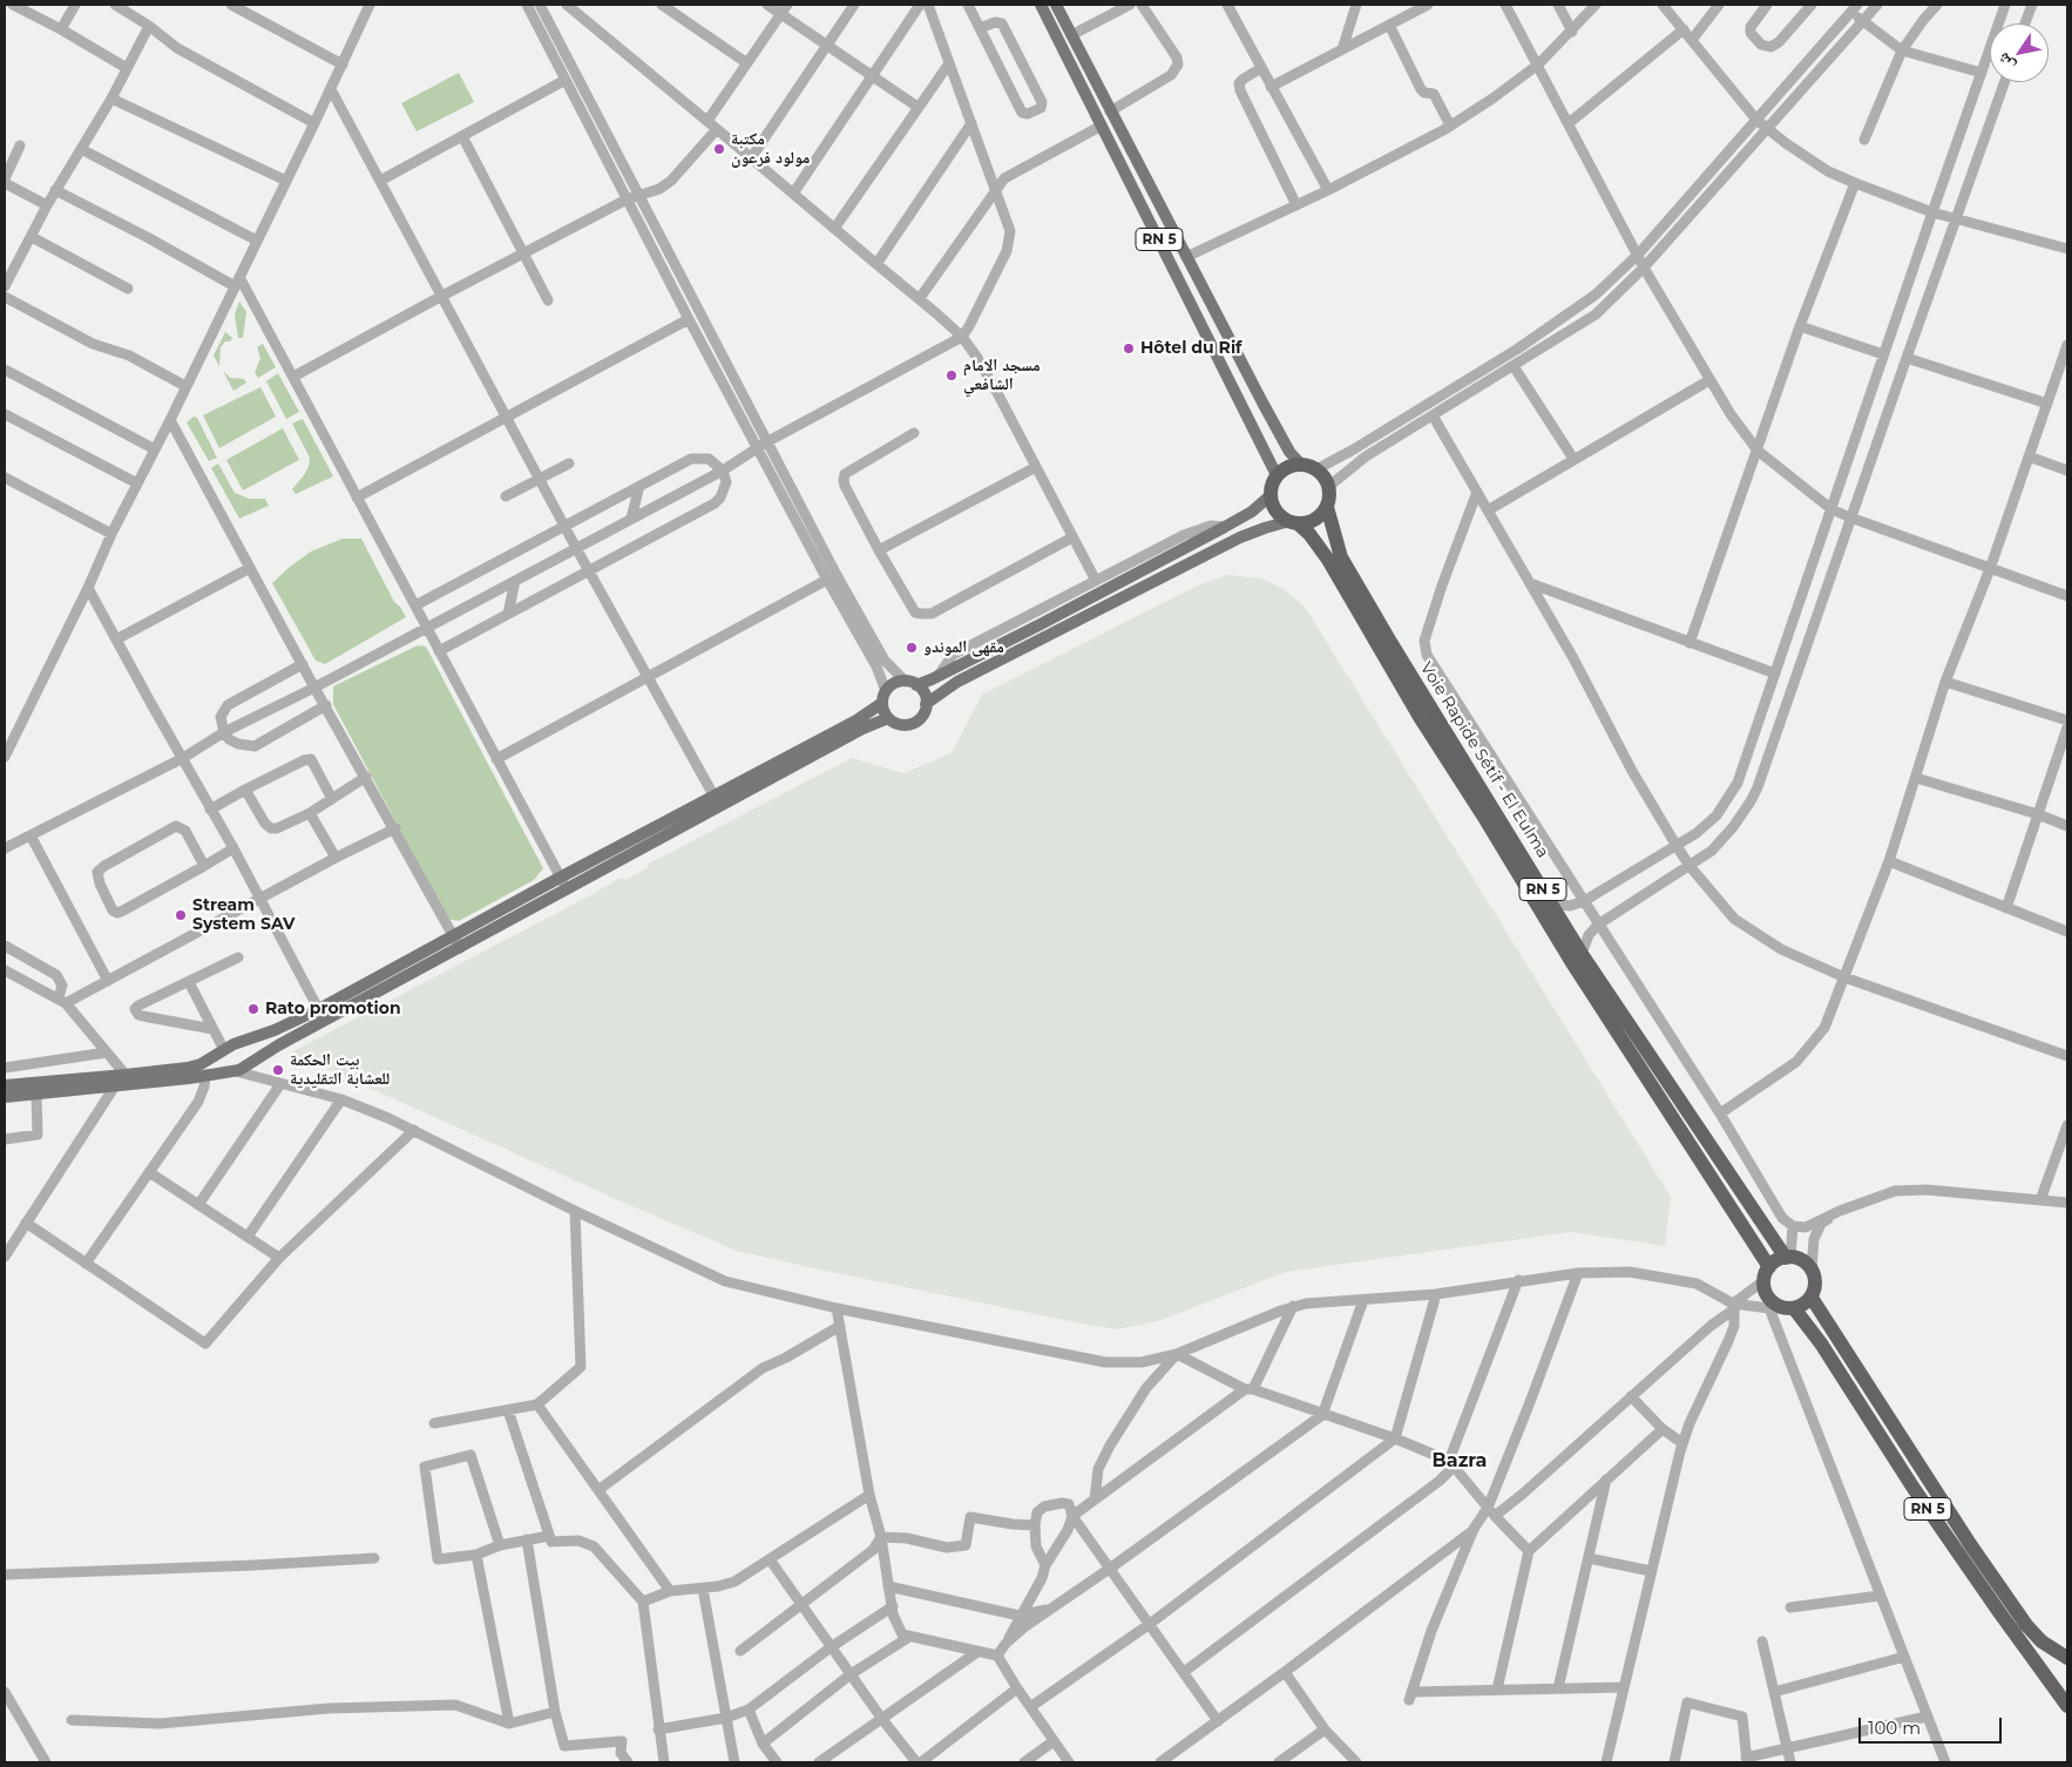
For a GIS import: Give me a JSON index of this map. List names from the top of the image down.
{
  "streets": {
    "highway": ["RN 5", "Voie Rapide Sétif - El Eulma"]
  },
  "crossings": [
    ["RN 5", "Voie Rapide Sétif - El Eulma"]
  ],
  "districts": ["Bazra"],
  "places": [
    "مكتبة مولود فرعون",
    "Hôtel du Rif",
    "مسجد الامام الشافعي",
    "مقهى الموندو",
    "Stream System SAV",
    "Rato promotion",
    "بيت الحكمة للعشابة التقليدية"
  ],
  "scale_bar": "100 m",
  "north": "bottom left"
}
